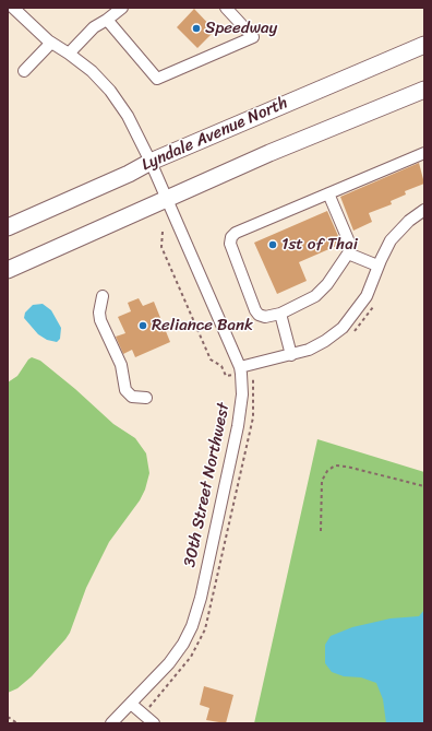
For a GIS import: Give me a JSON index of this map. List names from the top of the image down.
{
  "streets": {
    "highway": ["Lyndale Avenue North"],
    "street": ["30th Street Northwest"]
  },
  "crossings": [
    ["Lyndale Avenue North", "30th Street Northwest"]
  ],
  "places": ["Speedway", "1st of Thai", "Reliance Bank"]
}
